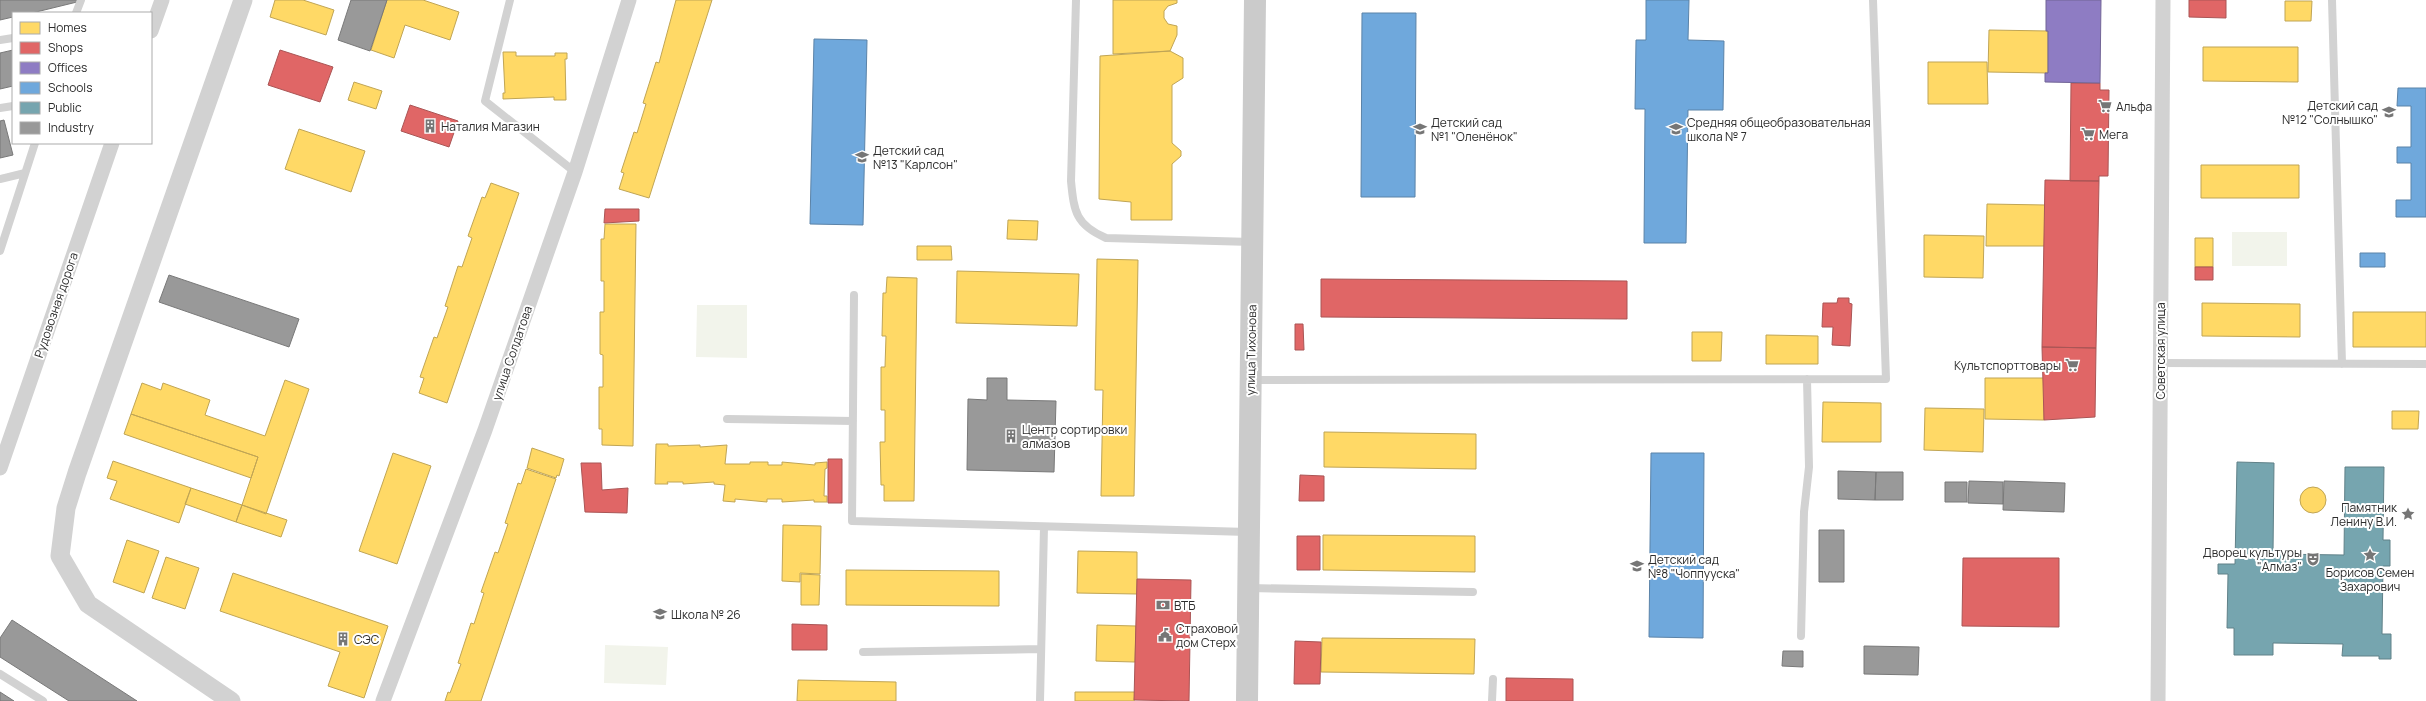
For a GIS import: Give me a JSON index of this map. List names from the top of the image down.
{
  "streets": {
    "main road": ["улица Тихонова"],
    "street": ["Рудовозная дорога", "Советская улица", "улица Солдатова"]
  },
  "places": {
    "supermarket": ["Альфа", "Мега", "Культспорттовары"],
    "school or university": [
      "Детский сад №12 \"Солнышко\"",
      "Детский сад №1 \"Оленёнок\"",
      "Cредняя общеобразовательная школа № 7",
      "Детский сад №13 \"Карлсон\"",
      "Детский сад №8 \"Чоппууска\"",
      "Школа № 26"
    ],
    "building": ["Наталия Магазин", "Центр сортировки алмазов", "СЭС"],
    "place": ["Памятник Ленину В.И.", "Борисов Семен Захарович"],
    "theatre": ["Дворец культуры \"Алмаз\""],
    "bank": ["ВТБ"],
    "public building": ["Страховой дом Стерх"]
  },
  "legend": [
    "Homes",
    "Shops",
    "Offices",
    "Schools",
    "Public",
    "Industry"
  ]
}
